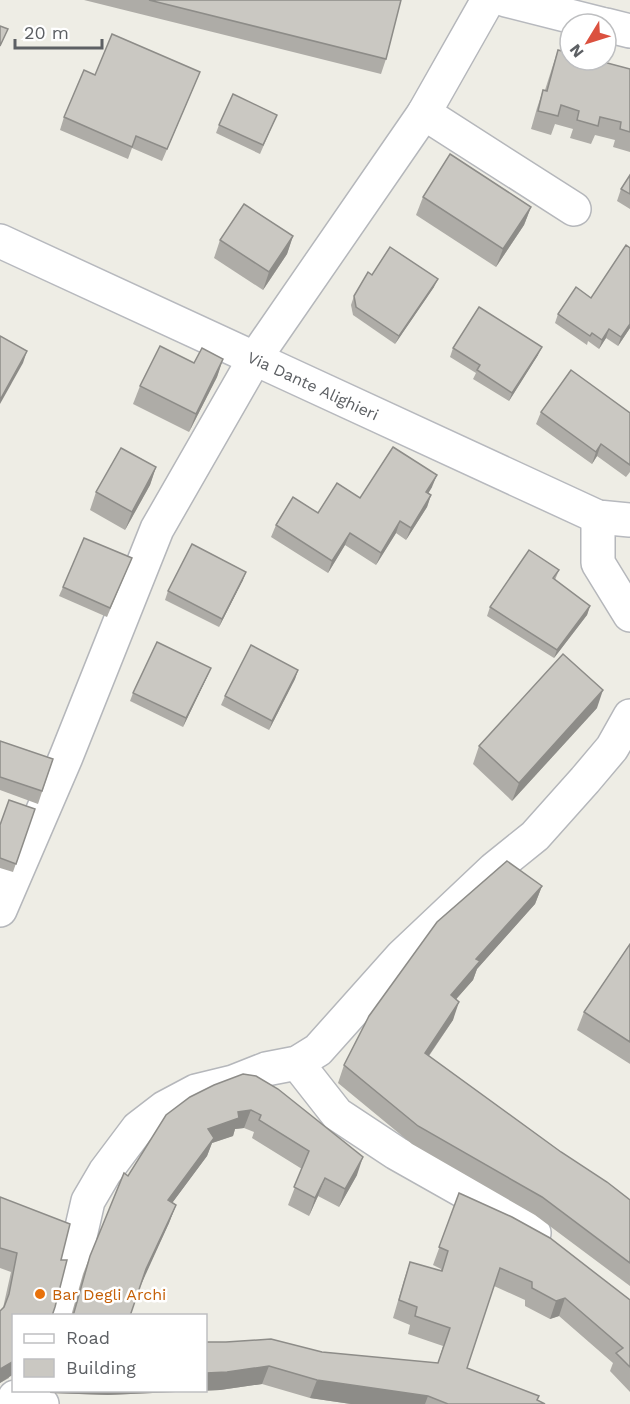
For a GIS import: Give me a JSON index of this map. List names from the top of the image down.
{
  "streets": {
    "street": ["Via Dante Alighieri"]
  },
  "places": ["Bar Degli Archi"],
  "legend": ["Road", "Building"],
  "scale_bar": "20 m",
  "north": "bottom left"
}
